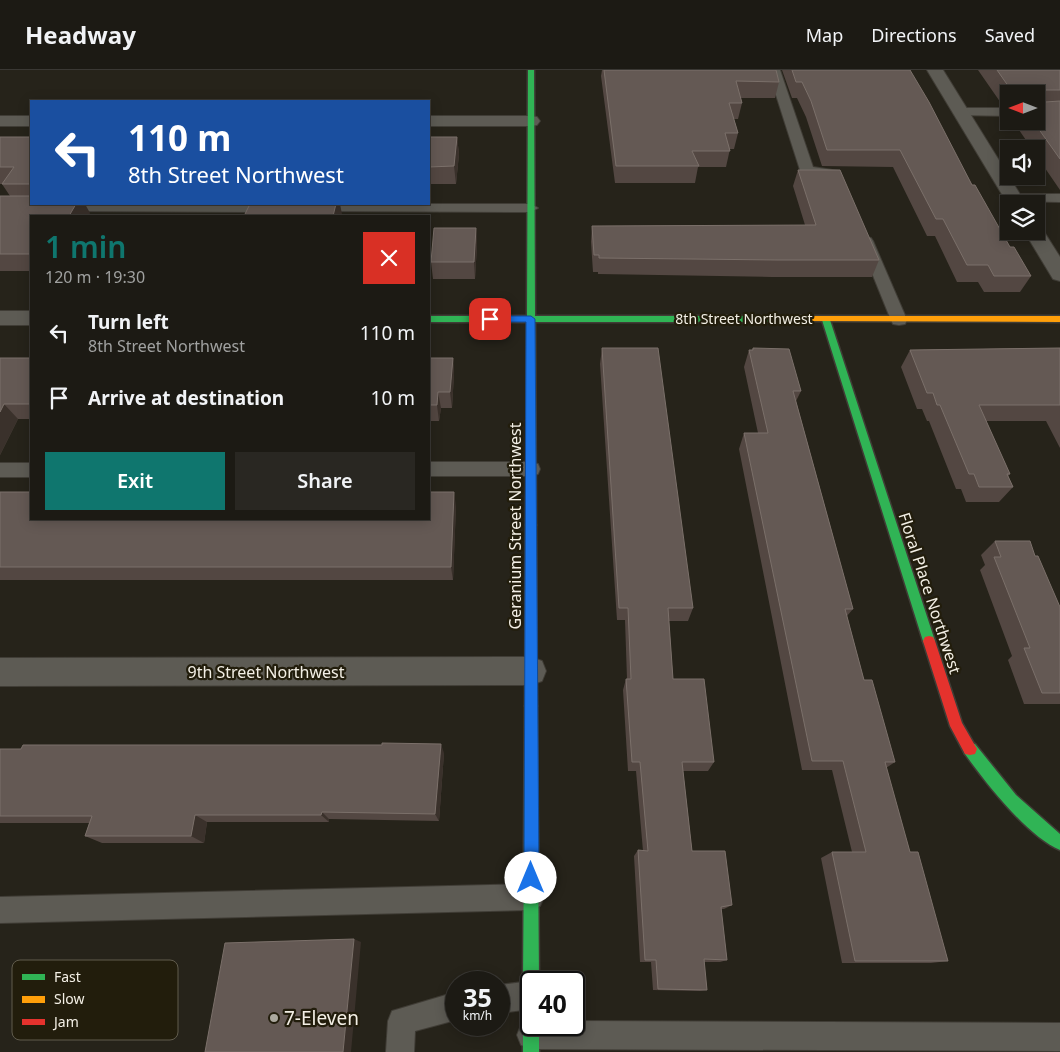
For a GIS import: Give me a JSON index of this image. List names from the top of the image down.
{
  "streets": {
    "street": [
      "8th Street Northwest",
      "Geranium Street Northwest",
      "Floral Place Northwest",
      "9th Street Northwest"
    ]
  },
  "crossings": [
    ["8th Street Northwest", "Geranium Street Northwest"],
    ["8th Street Northwest", "Floral Place Northwest"],
    ["Geranium Street Northwest", "9th Street Northwest"]
  ],
  "places": ["7-Eleven"],
  "legend": ["Fast", "Slow", "Jam"],
  "north": "left",
  "page": {
    "header": "Headway",
    "nav": ["Map", "Directions", "Saved"],
    "turn": ["110 m", "8th Street Northwest"],
    "heading": ["1 min", "120 m · 19:30"],
    "list": [
      {
        "name": "Turn left",
        "note": "8th Street Northwest",
        "value": "110 m"
      },
      {
        "name": "Arrive at destination",
        "value": "10 m"
      }
    ],
    "buttons": ["Exit", "Share"],
    "speed": "35 km/h",
    "limit": "40"
  }
}
